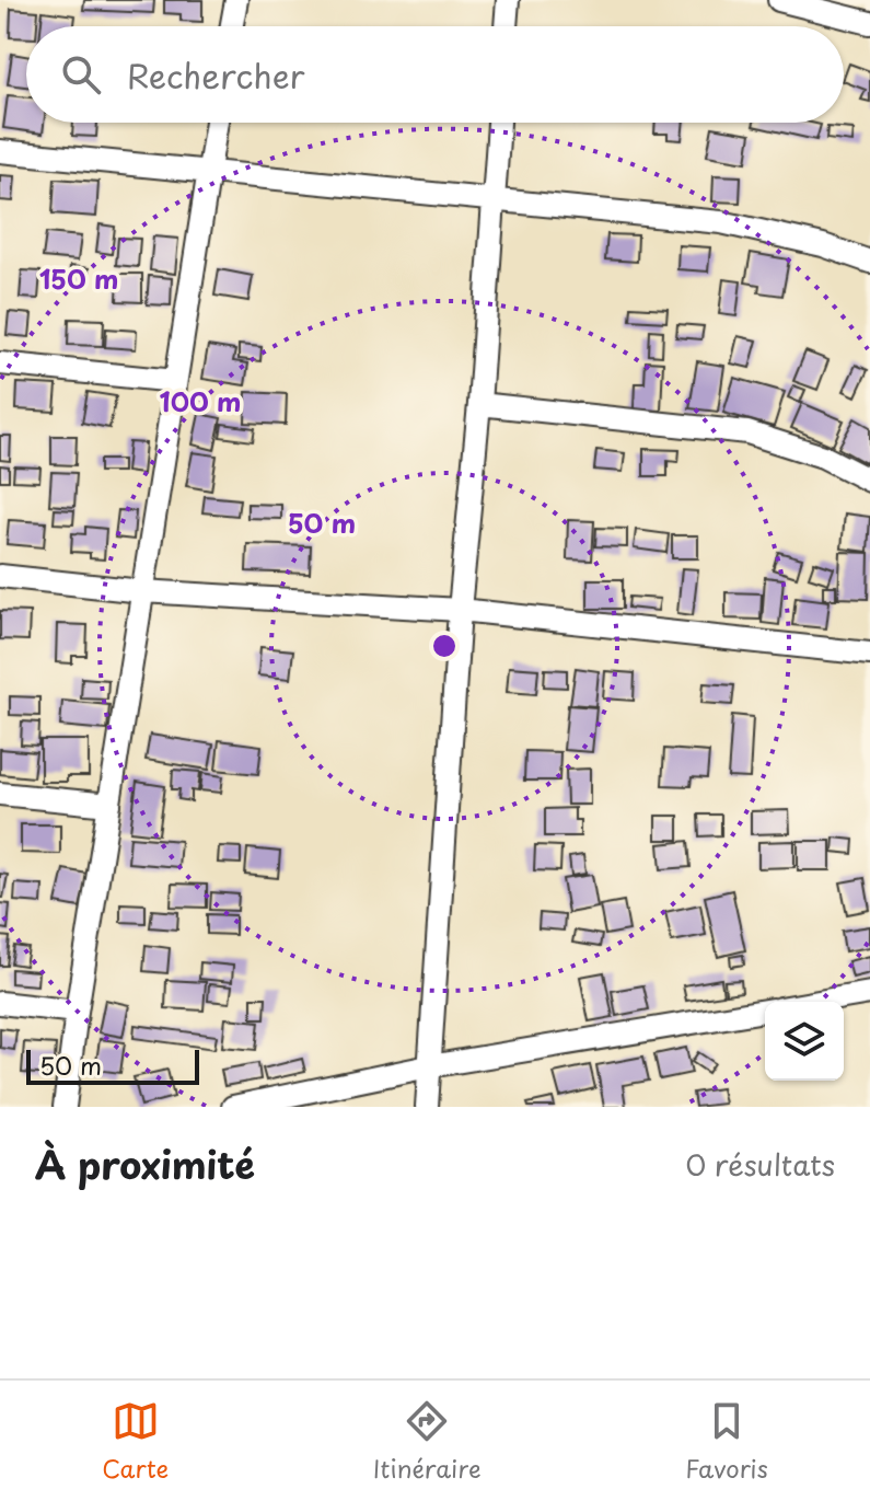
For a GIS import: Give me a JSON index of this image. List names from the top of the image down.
{
  "scale_bar": "50 m",
  "page": {
    "search": "Rechercher",
    "scale": "50 m",
    "heading": ["À proximité", "0 résultats"],
    "nav": ["Carte", "Itinéraire", "Favoris"]
  },
  "rings": ["150 m", "100 m", "50 m"]
}
